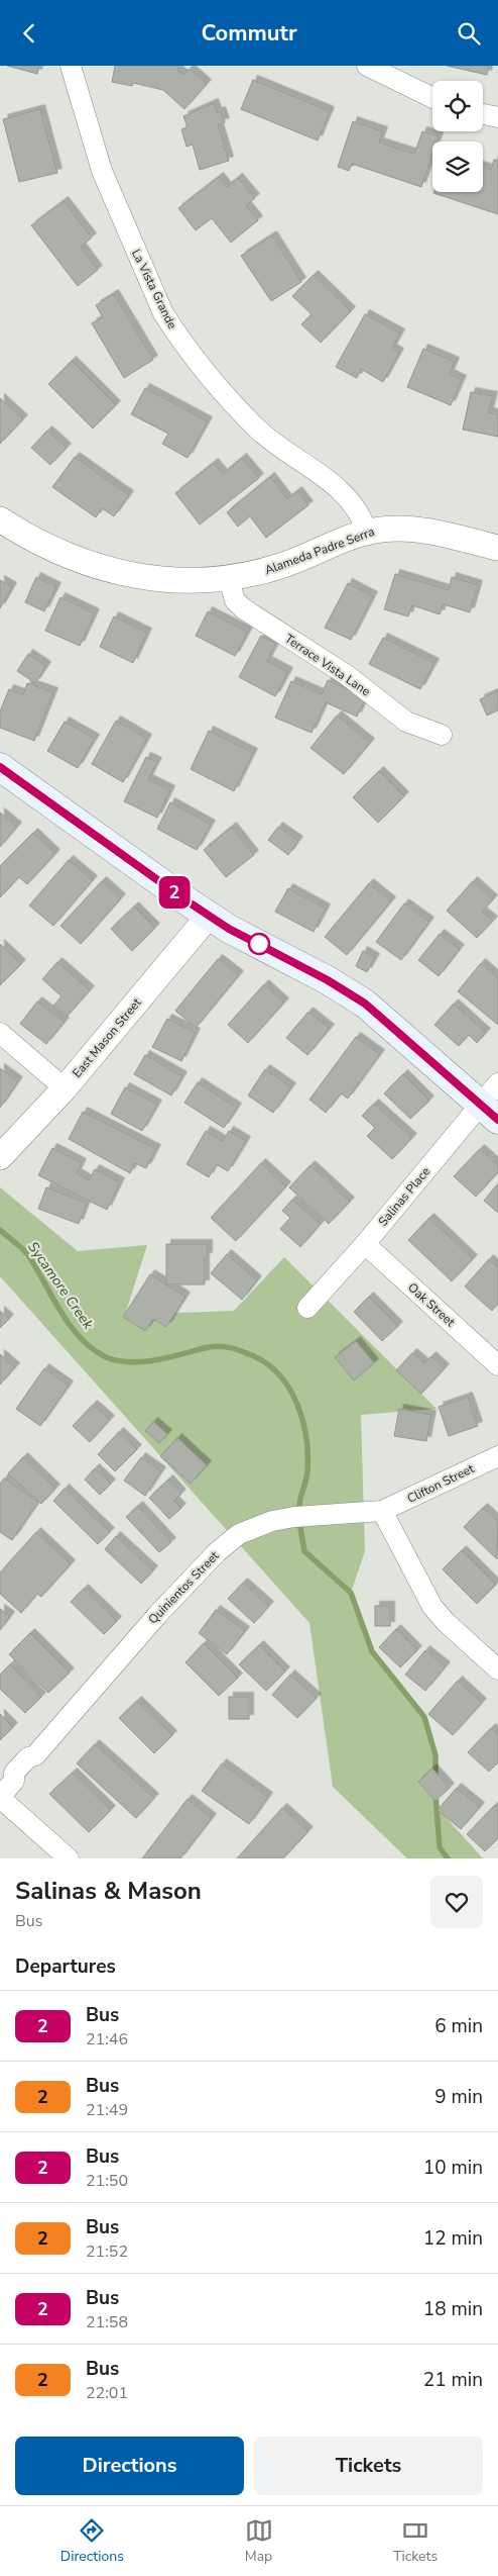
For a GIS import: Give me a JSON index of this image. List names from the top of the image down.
{
  "streets": {
    "street": [
      "La Vista Grande",
      "Alameda Padre Serra",
      "Terrace Vista Lane",
      "East Mason Street",
      "Salinas Place",
      "Oak Street",
      "Clifton Street",
      "Quinientos Street"
    ]
  },
  "crossings": [
    ["La Vista Grande", "Alameda Padre Serra"],
    ["Alameda Padre Serra", "Terrace Vista Lane"],
    ["Salinas Place", "Oak Street"],
    ["Clifton Street", "Quinientos Street"]
  ],
  "water": ["Sycamore Creek"],
  "lines": ["bus line 2"],
  "page": {
    "header": "Commutr",
    "on_map": "2",
    "heading": [
      ["Salinas & Mason", "Bus"],
      "Departures"
    ],
    "list": [
      {
        "mark": "2",
        "name": "Bus",
        "note": "21:46",
        "value": "6 min"
      },
      {
        "mark": "2",
        "name": "Bus",
        "note": "21:49",
        "value": "9 min"
      },
      {
        "mark": "2",
        "name": "Bus",
        "note": "21:50",
        "value": "10 min"
      },
      {
        "mark": "2",
        "name": "Bus",
        "note": "21:52",
        "value": "12 min"
      },
      {
        "mark": "2",
        "name": "Bus",
        "note": "21:58",
        "value": "18 min"
      },
      {
        "mark": "2",
        "name": "Bus",
        "note": "22:01",
        "value": "21 min"
      }
    ],
    "buttons": ["Directions", "Tickets"],
    "tabs": ["Directions", "Map", "Tickets"]
  }
}
